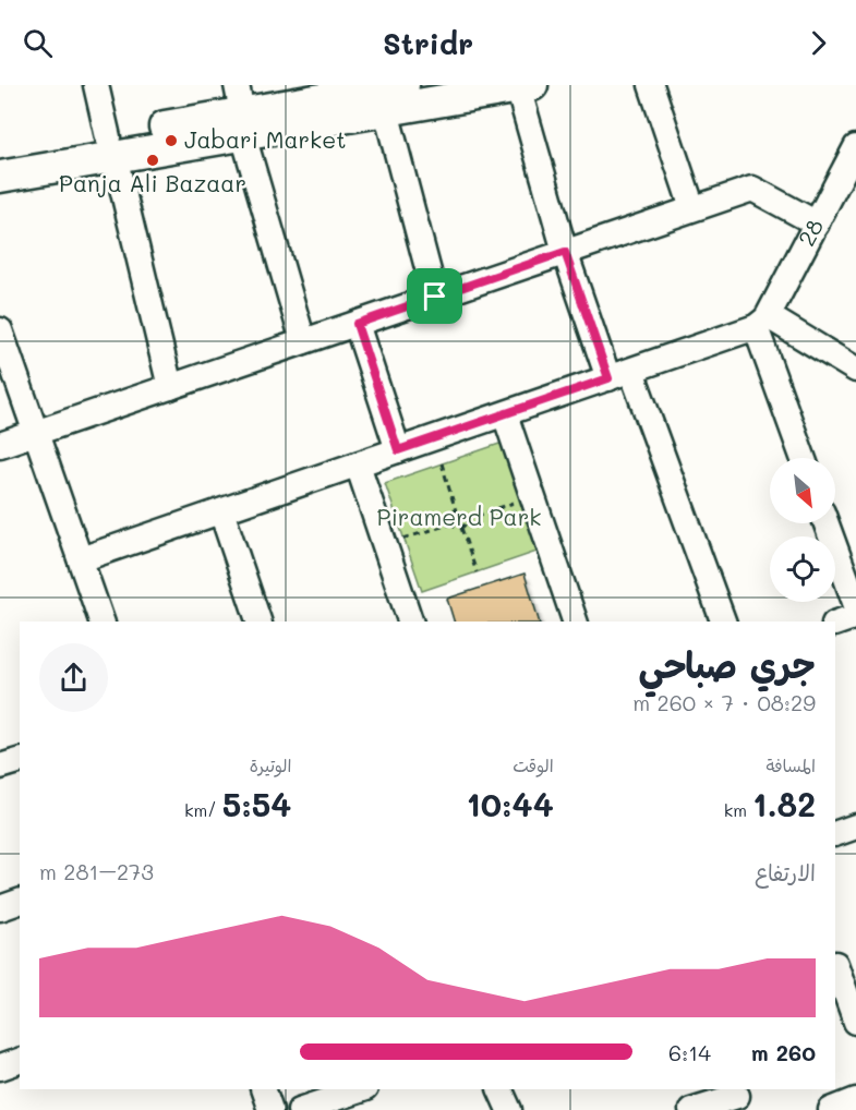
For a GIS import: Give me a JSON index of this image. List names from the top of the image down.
{
  "streets": {
    "street": ["28"]
  },
  "parks": ["Piramerd Park"],
  "places": ["Jabari Market", "Panja Ali Bazaar"],
  "north": "bottom right",
  "page": {
    "header": "Stridr",
    "heading": ["جري صباحي", "08:29 · 7 × 260 m"],
    "stats": [
      ["المسافة", "1.82 km"],
      ["الوقت", "10:44"],
      ["الوتيرة", "5:54 /km"]
    ],
    "chart": ["الارتفاع", "273–281 m"],
    "list": [
      {
        "name": "260 m",
        "note": "6:14"
      }
    ]
  }
}
